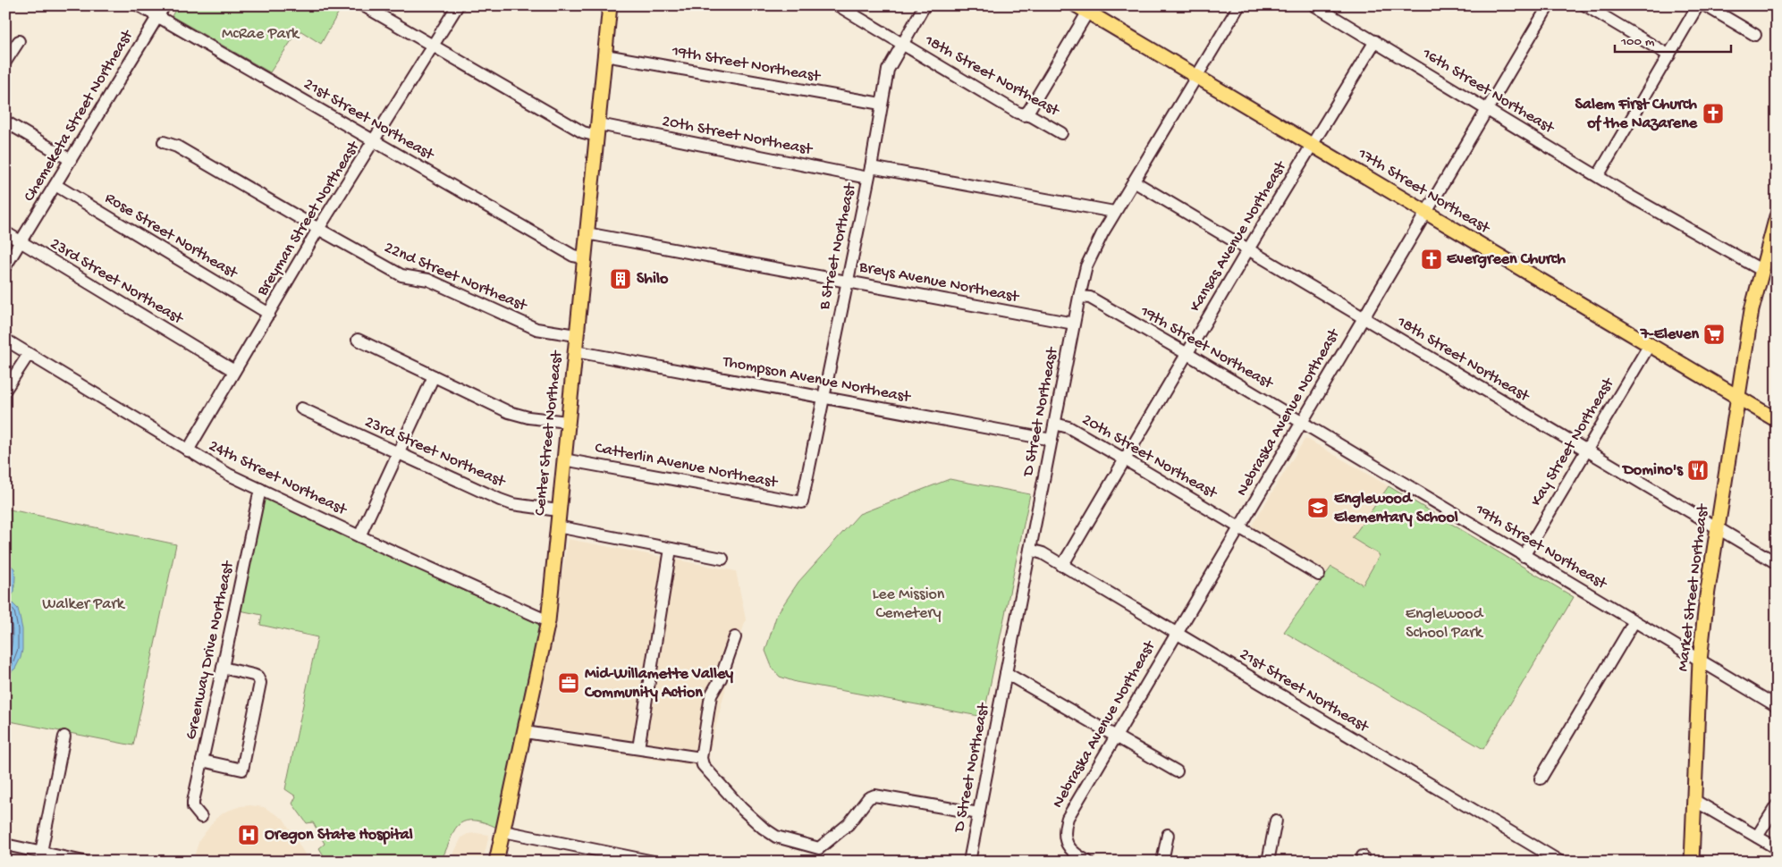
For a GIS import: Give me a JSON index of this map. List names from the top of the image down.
{
  "streets": {
    "main road": ["17th Street Northeast", "Center Street Northeast", "Market Street Northeast"],
    "street": [
      "19th Street Northeast",
      "18th Street Northeast",
      "16th Street Northeast",
      "Chemeketa Street Northeast",
      "21st Street Northeast",
      "20th Street Northeast",
      "Breyman Street Northeast",
      "Rose Street Northeast",
      "Kansas Avenue Northeast",
      "B Street Northeast",
      "22nd Street Northeast",
      "23rd Street Northeast",
      "Breys Avenue Northeast",
      "Thompson Avenue Northeast",
      "D Street Northeast",
      "Nebraska Avenue Northeast",
      "Kay Street Northeast",
      "Catterlin Avenue Northeast",
      "24th Street Northeast",
      "Greenway Drive Northeast"
    ]
  },
  "crossings": [
    ["19th Street Northeast", "Kansas Avenue Northeast"],
    ["19th Street Northeast", "B Street Northeast"],
    ["19th Street Northeast", "D Street Northeast"],
    ["19th Street Northeast", "Nebraska Avenue Northeast"],
    ["19th Street Northeast", "Center Street Northeast"],
    ["19th Street Northeast", "Kay Street Northeast"],
    ["19th Street Northeast", "Market Street Northeast"],
    ["18th Street Northeast", "Kansas Avenue Northeast"],
    ["18th Street Northeast", "B Street Northeast"],
    ["18th Street Northeast", "D Street Northeast"],
    ["18th Street Northeast", "Nebraska Avenue Northeast"],
    ["18th Street Northeast", "Kay Street Northeast"],
    ["18th Street Northeast", "Market Street Northeast"],
    ["16th Street Northeast", "Kansas Avenue Northeast"],
    ["16th Street Northeast", "Nebraska Avenue Northeast"],
    ["16th Street Northeast", "Market Street Northeast"],
    ["Chemeketa Street Northeast", "21st Street Northeast"],
    ["Chemeketa Street Northeast", "Rose Street Northeast"],
    ["Chemeketa Street Northeast", "23rd Street Northeast"],
    ["21st Street Northeast", "Breyman Street Northeast"],
    ["21st Street Northeast", "Kansas Avenue Northeast"],
    ["21st Street Northeast", "D Street Northeast"],
    ["21st Street Northeast", "Nebraska Avenue Northeast"],
    ["21st Street Northeast", "Center Street Northeast"],
    ["20th Street Northeast", "Breyman Street Northeast"],
    ["20th Street Northeast", "Kansas Avenue Northeast"],
    ["20th Street Northeast", "B Street Northeast"],
    ["20th Street Northeast", "D Street Northeast"],
    ["20th Street Northeast", "Nebraska Avenue Northeast"],
    ["20th Street Northeast", "Center Street Northeast"],
    ["17th Street Northeast", "Kansas Avenue Northeast"],
    ["17th Street Northeast", "D Street Northeast"],
    ["17th Street Northeast", "Nebraska Avenue Northeast"],
    ["17th Street Northeast", "Kay Street Northeast"],
    ["17th Street Northeast", "Market Street Northeast"],
    ["Breyman Street Northeast", "Rose Street Northeast"],
    ["Breyman Street Northeast", "22nd Street Northeast"],
    ["Breyman Street Northeast", "23rd Street Northeast"],
    ["Breyman Street Northeast", "24th Street Northeast"],
    ["B Street Northeast", "Breys Avenue Northeast"],
    ["B Street Northeast", "Thompson Avenue Northeast"],
    ["B Street Northeast", "Catterlin Avenue Northeast"],
    ["22nd Street Northeast", "Center Street Northeast"],
    ["23rd Street Northeast", "Center Street Northeast"],
    ["Breys Avenue Northeast", "D Street Northeast"],
    ["Breys Avenue Northeast", "Center Street Northeast"],
    ["Thompson Avenue Northeast", "D Street Northeast"],
    ["Thompson Avenue Northeast", "Center Street Northeast"],
    ["Center Street Northeast", "Catterlin Avenue Northeast"],
    ["Center Street Northeast", "24th Street Northeast"],
    ["24th Street Northeast", "Greenway Drive Northeast"]
  ],
  "parks": [
    "McRae Park",
    "Lee Mission Cemetery",
    "Walker Park",
    "Englewood School Park"
  ],
  "places": {
    "church": ["Salem First Church of the Nazarene", "Evergreen Church"],
    "building": ["Shilo"],
    "supermarket": ["7-Eleven"],
    "restaurant": ["Domino's"],
    "school or university": ["Englewood Elementary School"],
    "office": ["Mid-Willamette Valley Community Action"],
    "hospital": ["Oregon State Hospital"]
  },
  "scale_bar": "100 m"
}
